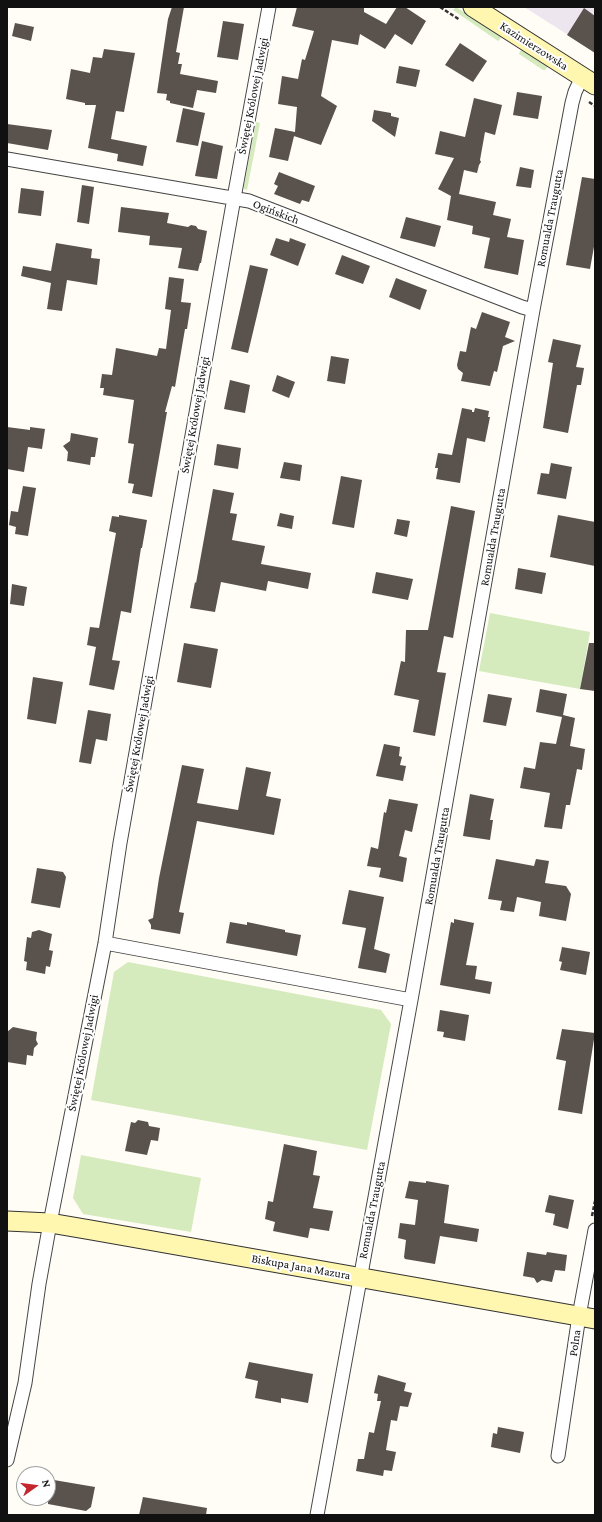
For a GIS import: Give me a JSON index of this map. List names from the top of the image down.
{
  "streets": {
    "street": [
      "Kazimierzowska",
      "Świętej Królowej Jadwigi",
      "Ogińskich",
      "Romualda Traugutta",
      "Biskupa Jana Mazura",
      "Polna"
    ]
  },
  "crossings": [
    ["Kazimierzowska", "Romualda Traugutta"],
    ["Świętej Królowej Jadwigi", "Ogińskich"],
    ["Świętej Królowej Jadwigi", "Biskupa Jana Mazura"],
    ["Ogińskich", "Romualda Traugutta"],
    ["Romualda Traugutta", "Biskupa Jana Mazura"],
    ["Biskupa Jana Mazura", "Polna"]
  ],
  "north": "right"
}
